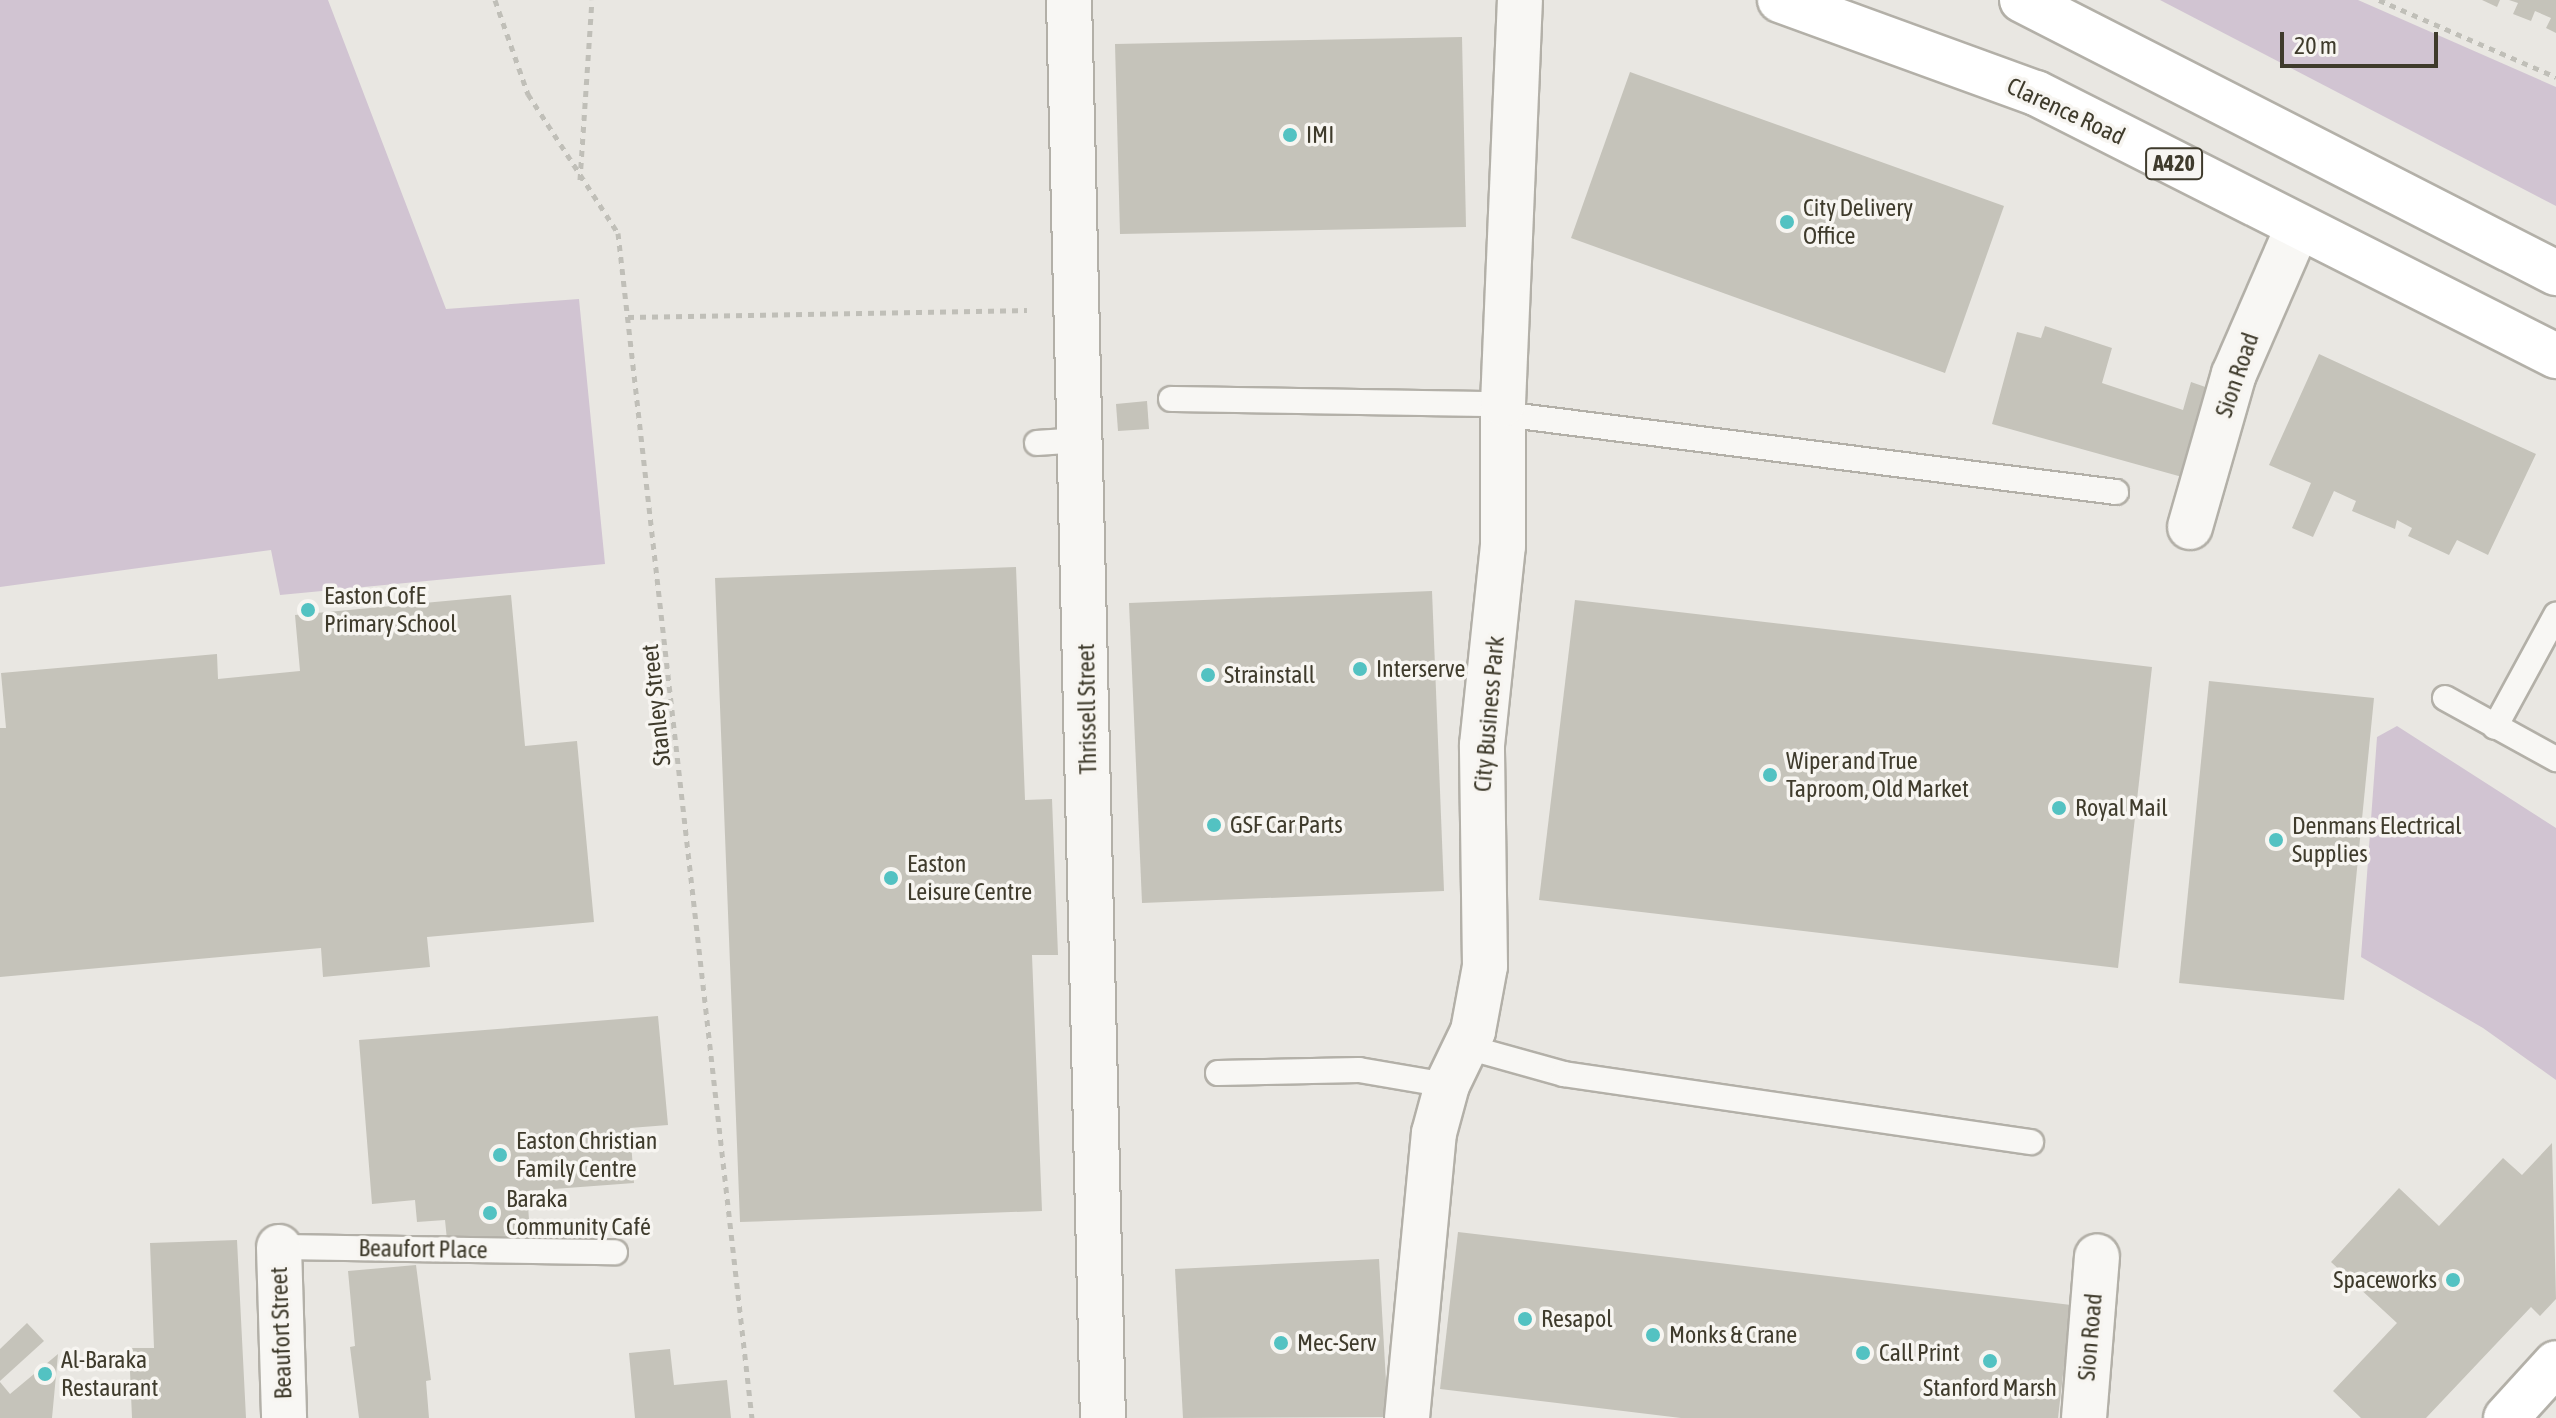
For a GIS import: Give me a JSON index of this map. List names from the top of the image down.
{
  "streets": {
    "main road": ["Clarence Road", "A420"],
    "street": [
      "Sion Road",
      "Thrissell Street",
      "City Business Park",
      "Beaufort Street"
    ],
    "lane": ["Beaufort Place"],
    "path": ["Stanley Street"]
  },
  "crossings": [
    ["Clarence Road", "Sion Road"],
    ["Beaufort Place", "Beaufort Street"]
  ],
  "places": [
    "IMI",
    "City Delivery Office",
    "Easton CofE Primary School",
    "Interserve",
    "Strainstall",
    "Wiper and True Taproom, Old Market",
    "Royal Mail",
    "GSF Car Parts",
    "Denmans Electrical Supplies",
    "Easton Leisure Centre",
    "Easton Christian Family Centre",
    "Baraka Community Café",
    "Spaceworks",
    "Resapol",
    "Monks & Crane",
    "Mec-Serv",
    "Call Print",
    "Stanford Marsh",
    "Al-Baraka Restaurant"
  ],
  "scale_bar": "20 m"
}
